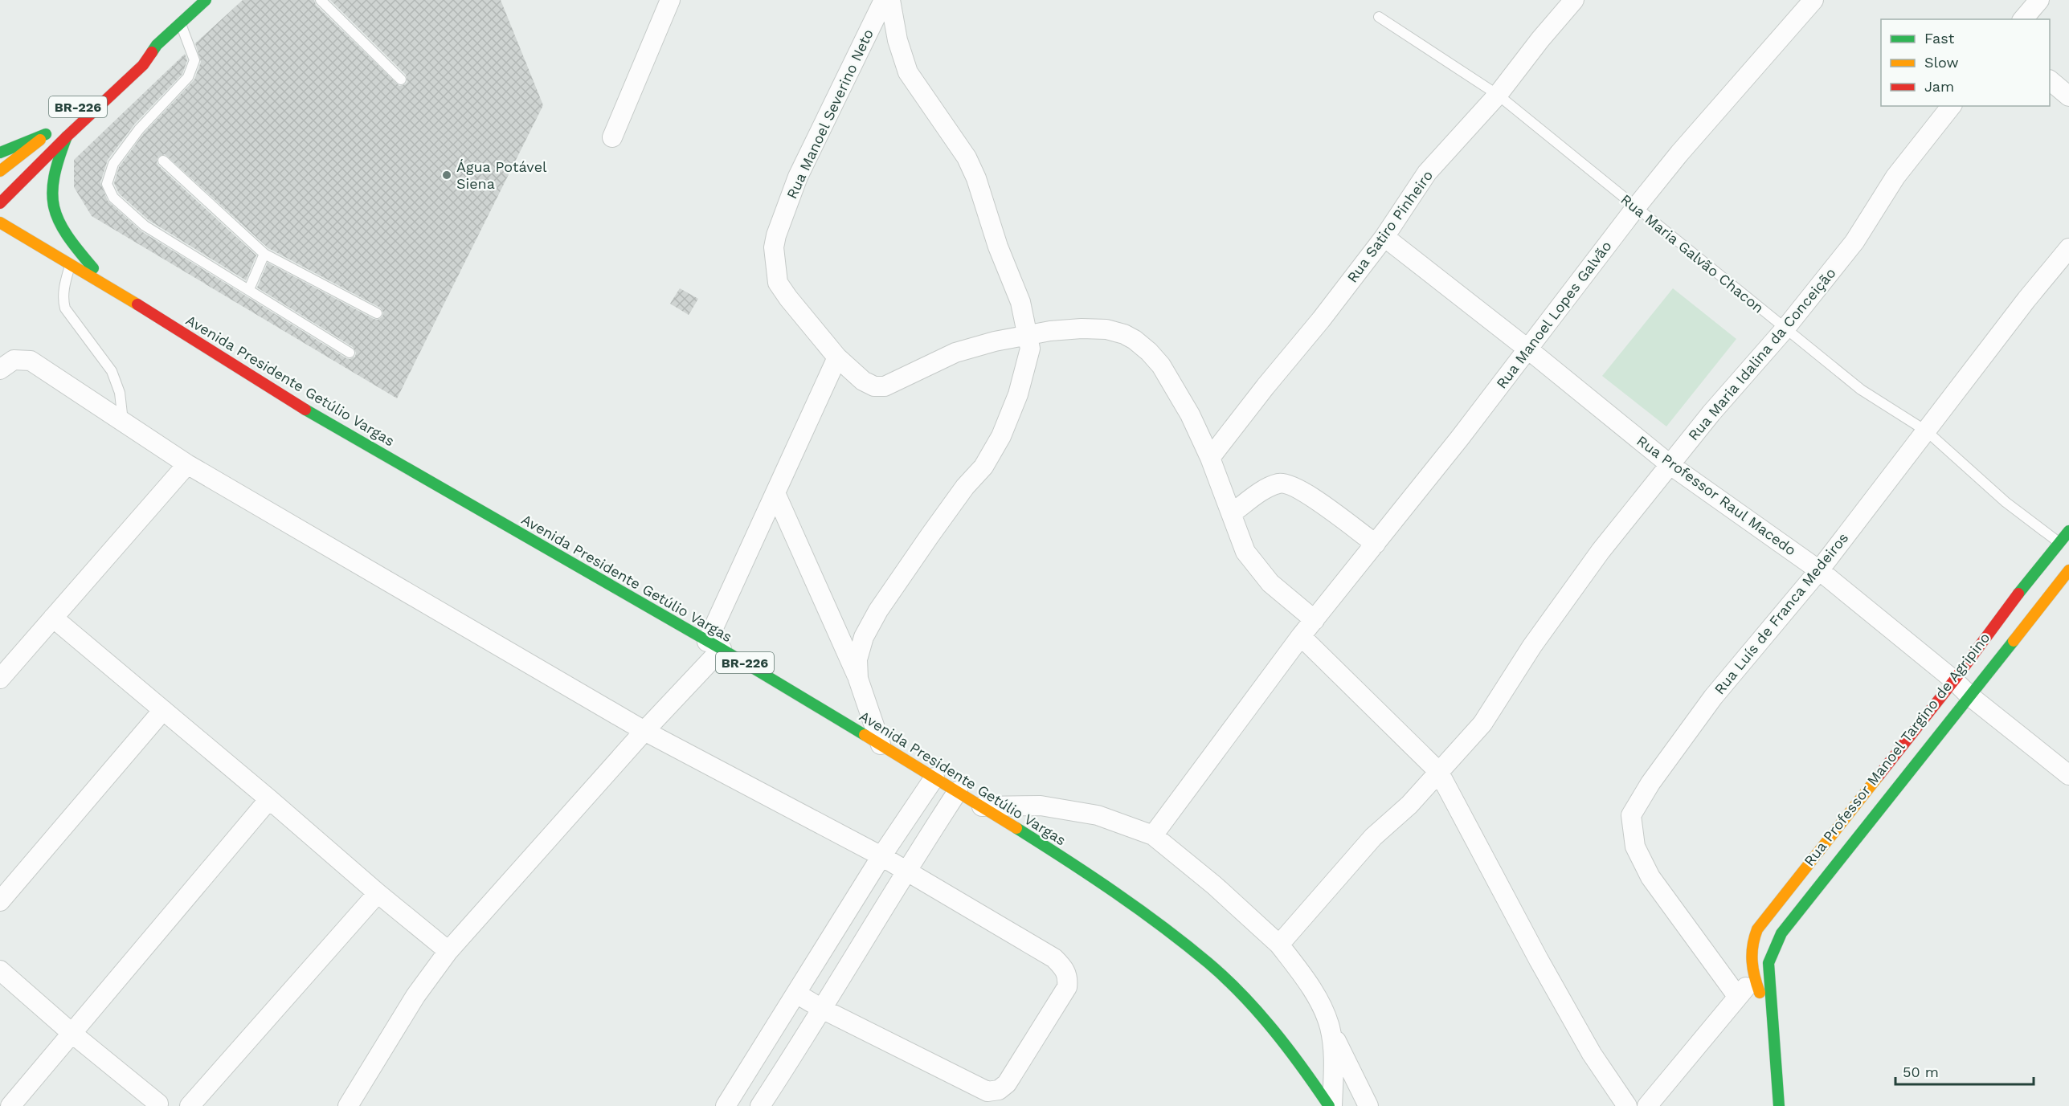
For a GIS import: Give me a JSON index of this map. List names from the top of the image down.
{
  "streets": {
    "main road": ["BR-226", "Avenida Presidente Getúlio Vargas", "Rua Professor Manoel Targino de Agripino"],
    "street": [
      "Rua Manoel Severino Neto",
      "Rua Satiro Pinheiro",
      "Rua Manoel Lopes Galvão",
      "Rua Maria Idalina da Conceição",
      "Rua Professor Raul Macedo",
      "Rua Luís de Franca Medeiros"
    ],
    "lane": ["Rua Maria Galvão Chacon"]
  },
  "crossings": [
    ["BR-226", "Avenida Presidente Getúlio Vargas"],
    ["Rua Manoel Severino Neto", "Rua Satiro Pinheiro"],
    ["Rua Manoel Severino Neto", "Rua Manoel Lopes Galvão"],
    ["Rua Satiro Pinheiro", "Rua Maria Galvão Chacon"],
    ["Rua Satiro Pinheiro", "Rua Professor Raul Macedo"],
    ["Rua Maria Galvão Chacon", "Rua Manoel Lopes Galvão"],
    ["Rua Maria Galvão Chacon", "Rua Maria Idalina da Conceição"],
    ["Rua Maria Galvão Chacon", "Rua Luís de Franca Medeiros"],
    ["Rua Maria Galvão Chacon", "Rua Professor Manoel Targino de Agripino"],
    ["Rua Manoel Lopes Galvão", "Rua Professor Raul Macedo"],
    ["Rua Maria Idalina da Conceição", "Rua Professor Raul Macedo"],
    ["Rua Professor Raul Macedo", "Rua Luís de Franca Medeiros"],
    ["Rua Professor Raul Macedo", "Rua Professor Manoel Targino de Agripino"]
  ],
  "places": ["Água Potável Siena"],
  "legend": ["Fast", "Slow", "Jam"],
  "scale_bar": "50 m"
}
